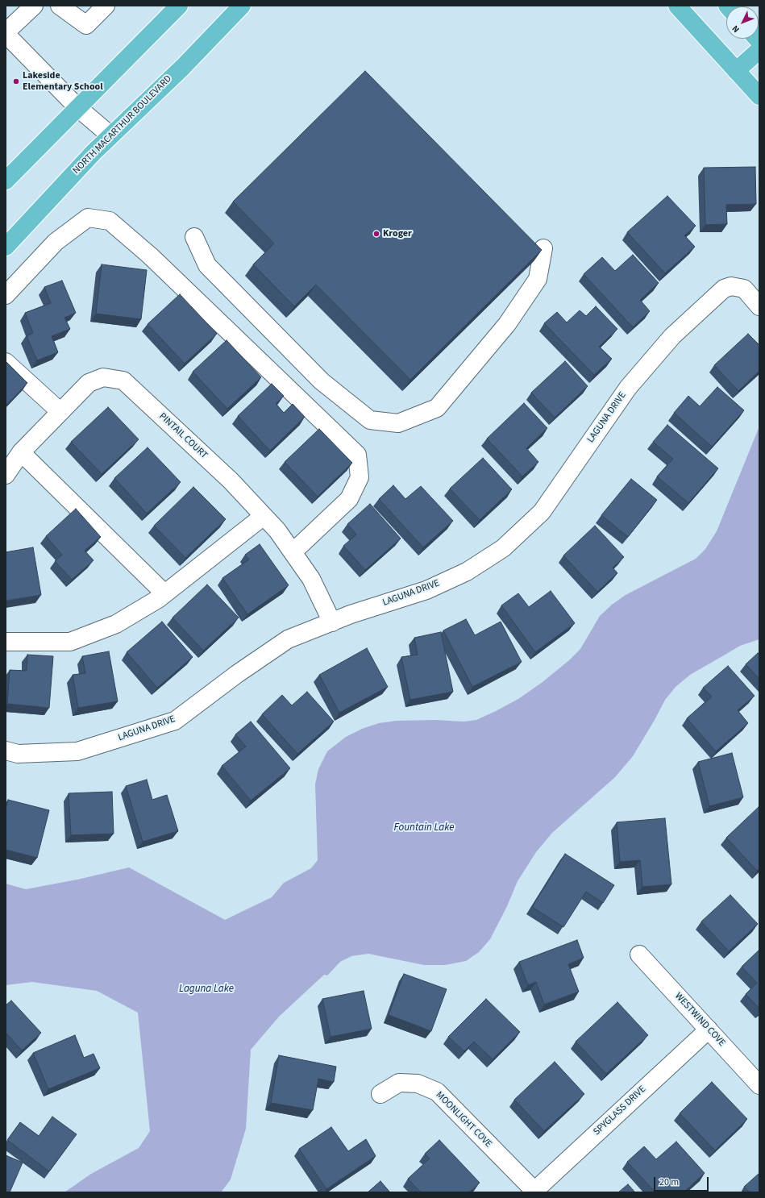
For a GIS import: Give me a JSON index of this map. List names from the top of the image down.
{
  "streets": {
    "main road": ["NORTH MACARTHUR BOULEVARD"],
    "street": [
      "LAGUNA DRIVE",
      "PINTAIL COURT",
      "WESTWIND COVE",
      "SPYGLASS DRIVE",
      "MOONLIGHT COVE"
    ]
  },
  "crossings": [
    ["LAGUNA DRIVE", "PINTAIL COURT"],
    ["WESTWIND COVE", "SPYGLASS DRIVE"],
    ["SPYGLASS DRIVE", "MOONLIGHT COVE"]
  ],
  "water": ["Fountain Lake", "Laguna Lake"],
  "places": ["Lakeside Elementary School", "Kroger"],
  "scale_bar": "20 m",
  "north": "bottom left"
}
